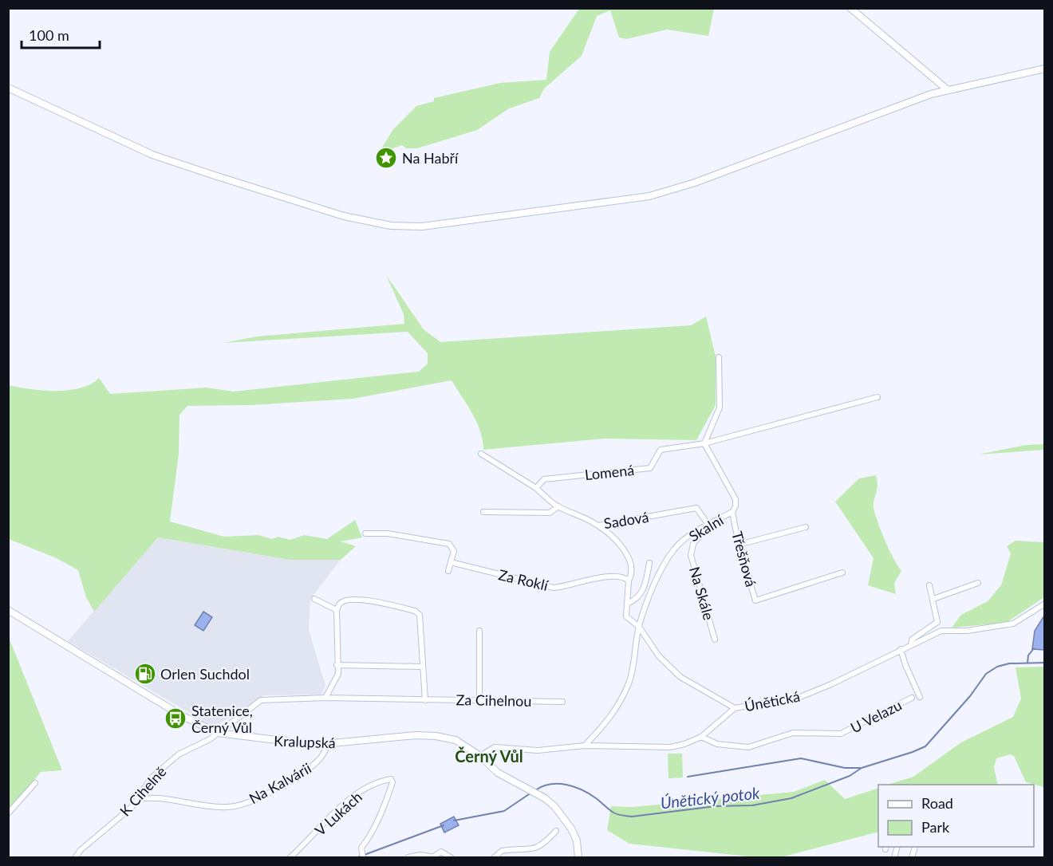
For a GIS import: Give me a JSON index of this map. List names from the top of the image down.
{
  "streets": {
    "street": [
      "Lomená",
      "Sadová",
      "Skalní",
      "Třešňová",
      "Za Roklí",
      "Na Skále",
      "Za Cihelnou",
      "Únětická",
      "U Velazu",
      "Kralupská",
      "Na Kalvárii",
      "K Cihelně",
      "V Lukách"
    ]
  },
  "crossings": [
    ["Lomená", "Skalní"],
    ["Sadová", "Skalní"],
    ["Sadová", "Na Skále"],
    ["Skalní", "Třešňová"],
    ["Skalní", "Na Skále"],
    ["Skalní", "Únětická"],
    ["Za Cihelnou", "Kralupská"],
    ["Za Cihelnou", "K Cihelně"],
    ["Únětická", "U Velazu"],
    ["Únětická", "Kralupská"],
    ["Kralupská", "Na Kalvárii"],
    ["Kralupská", "K Cihelně"],
    ["Na Kalvárii", "K Cihelně"]
  ],
  "districts": ["Černý Vůl"],
  "water": ["Únětický potok"],
  "places": {
    "place": ["Na Habří"],
    "fuel station": ["Orlen Suchdol"],
    "bus stop": ["Statenice, Černý Vůl"]
  },
  "legend": ["Road", "Park"],
  "scale_bar": "100 m"
}
